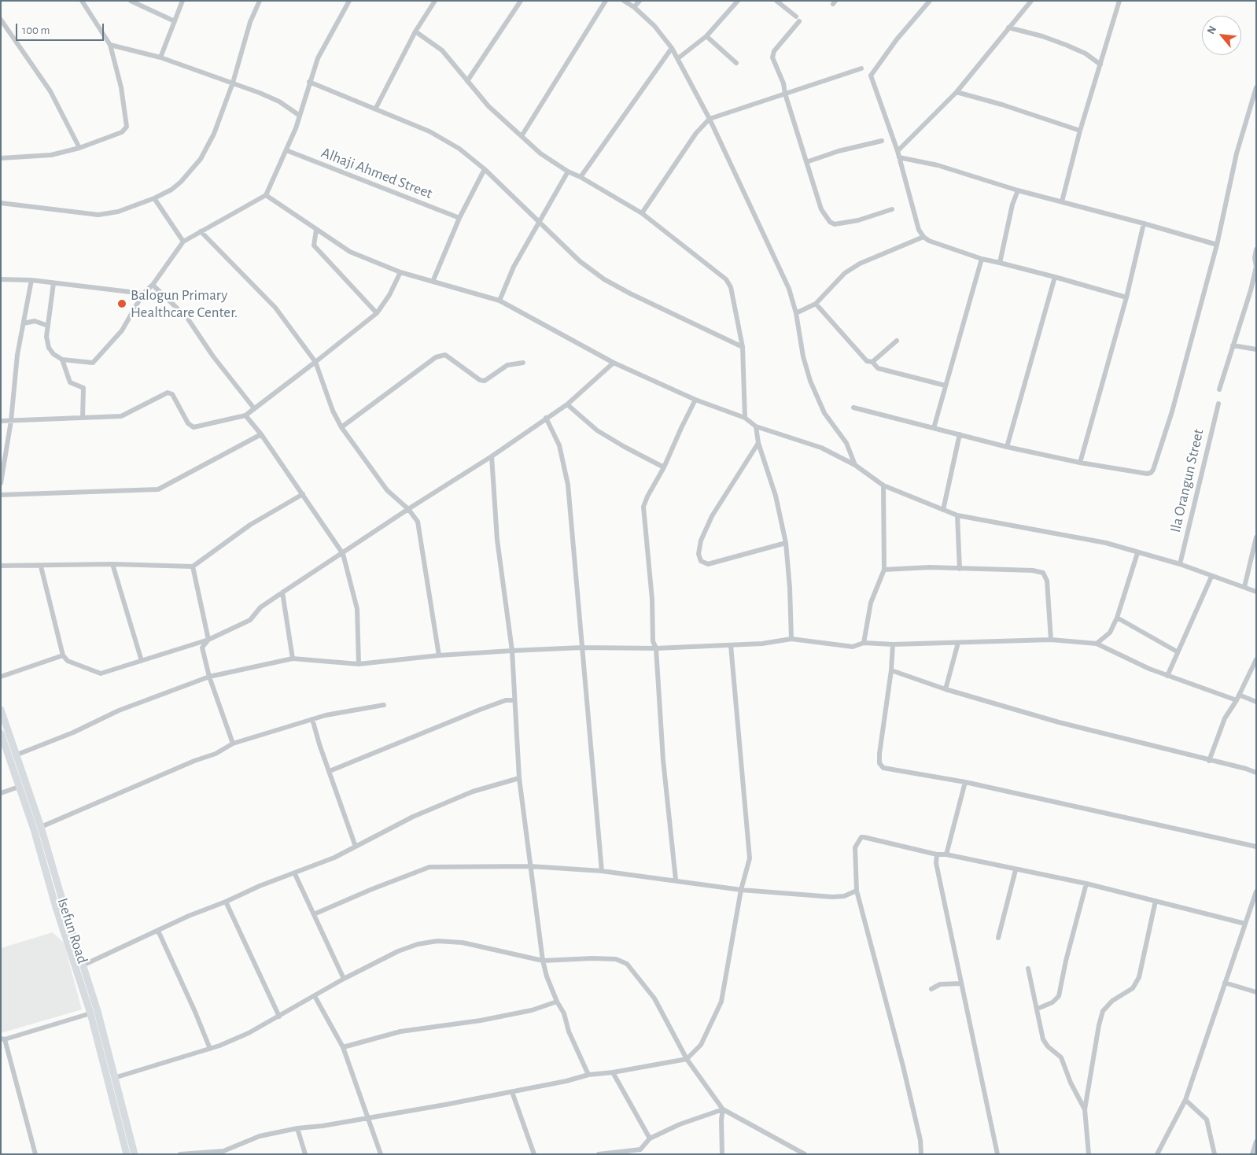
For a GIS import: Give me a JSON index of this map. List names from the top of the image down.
{
  "streets": {
    "street": ["Alhaji Ahmed Street", "Ila Orangun Street", "Isefun Road"]
  },
  "places": ["Balogun Primary Healthcare Center."],
  "scale_bar": "100 m",
  "north": "top left"
}
